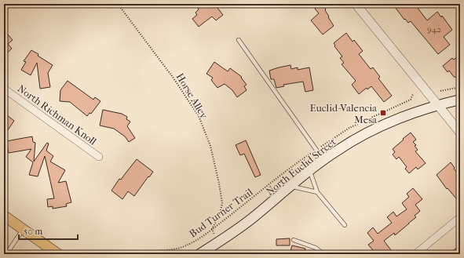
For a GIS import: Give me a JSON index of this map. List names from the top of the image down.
{
  "streets": {
    "main road": ["North Euclid Street"],
    "street": ["North Richman Knoll"],
    "path": ["Horse Alley", "Bud Turner Trail"]
  },
  "crossings": [
    ["Horse Alley", "Bud Turner Trail"]
  ],
  "places": {
    "transit": ["Euclid-Valencia Mesa"]
  },
  "house_numbers": ["942"],
  "scale_bar": "50 m"
}
